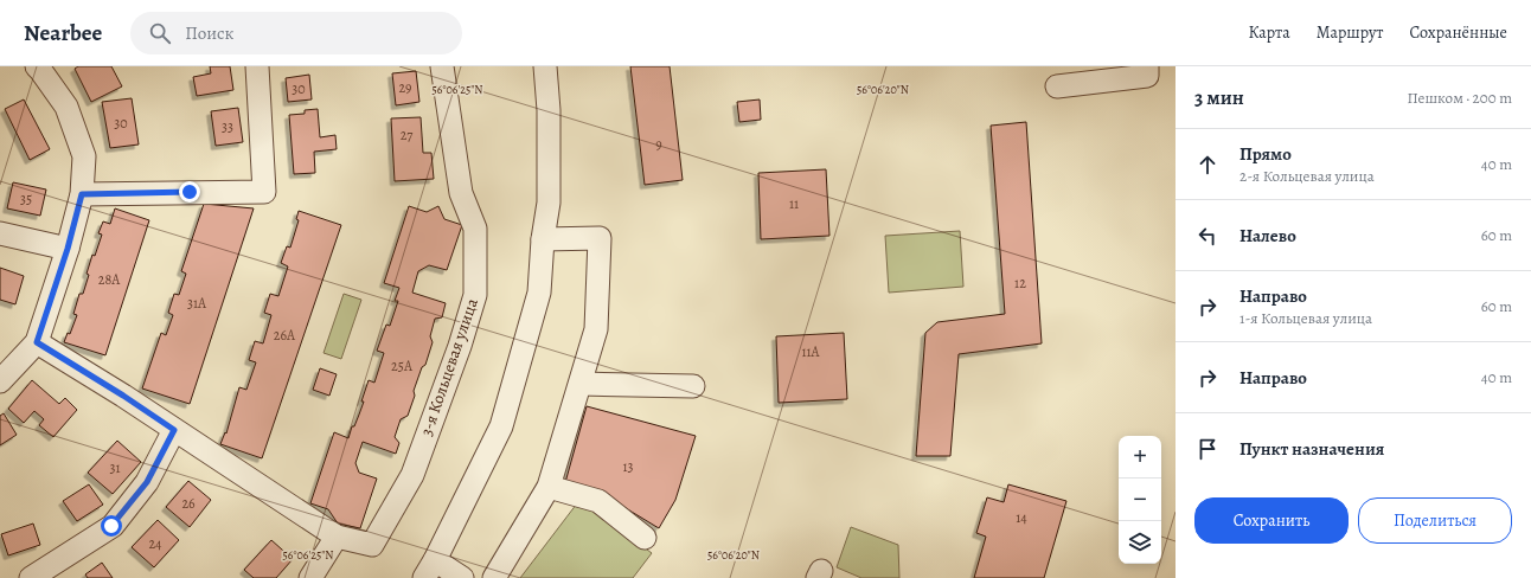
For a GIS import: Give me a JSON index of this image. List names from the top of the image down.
{
  "streets": {
    "street": ["3-я Кольцевая улица"]
  },
  "house_numbers": [
    "29",
    "30",
    "30",
    "33",
    "27",
    "9",
    "35",
    "11",
    "28А",
    "12",
    "31А",
    "26А",
    "11А",
    "25А",
    "13",
    "31",
    "26",
    "14",
    "24"
  ],
  "page": {
    "header": "Nearbee",
    "search": "Поиск",
    "nav": ["Карта", "Маршрут", "Сохранённые"],
    "heading": ["3 мин", "Пешком · 200 m"],
    "list": [
      ["Прямо", "2-я Кольцевая улица", "40 m"],
      ["Налево", "60 m"],
      ["Направо", "1-я Кольцевая улица", "60 m"],
      ["Направо", "40 m"],
      "Пункт назначения"
    ],
    "map_buttons": ["+", "−"],
    "buttons": ["Сохранить", "Поделиться"]
  },
  "coordinates": ["56°06'25\"N", "56°06'20\"N"]
}
